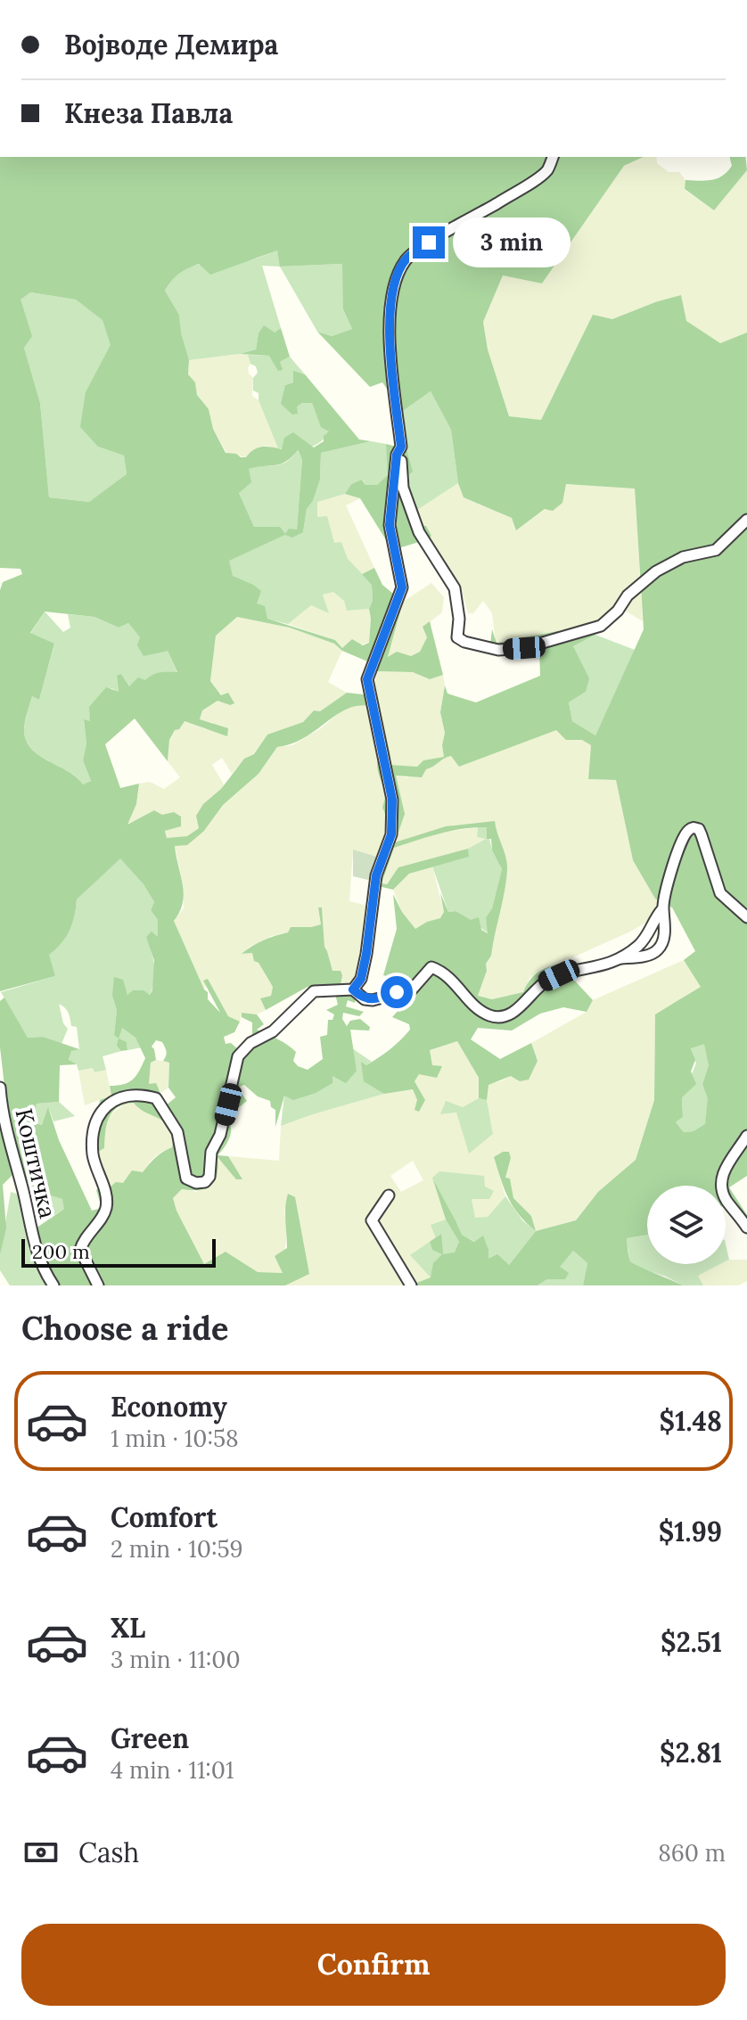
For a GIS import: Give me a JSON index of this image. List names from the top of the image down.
{
  "streets": {
    "street": ["Коштичка"]
  },
  "scale_bar": "200 m",
  "page": {
    "banner": ["Војводе Демира", "Кнеза Павла"],
    "bubble": "3 min",
    "scale": "200 m",
    "heading": "Choose a ride",
    "list": [
      {
        "name": "Economy",
        "note": "1 min · 10:58",
        "value": "$1.48"
      },
      {
        "name": "Comfort",
        "note": "2 min · 10:59",
        "value": "$1.99"
      },
      {
        "name": "XL",
        "note": "3 min · 11:00",
        "value": "$2.51"
      },
      {
        "name": "Green",
        "note": "4 min · 11:01",
        "value": "$2.81"
      }
    ],
    "pay": ["Cash", "860 m"],
    "buttons": "Confirm"
  }
}
